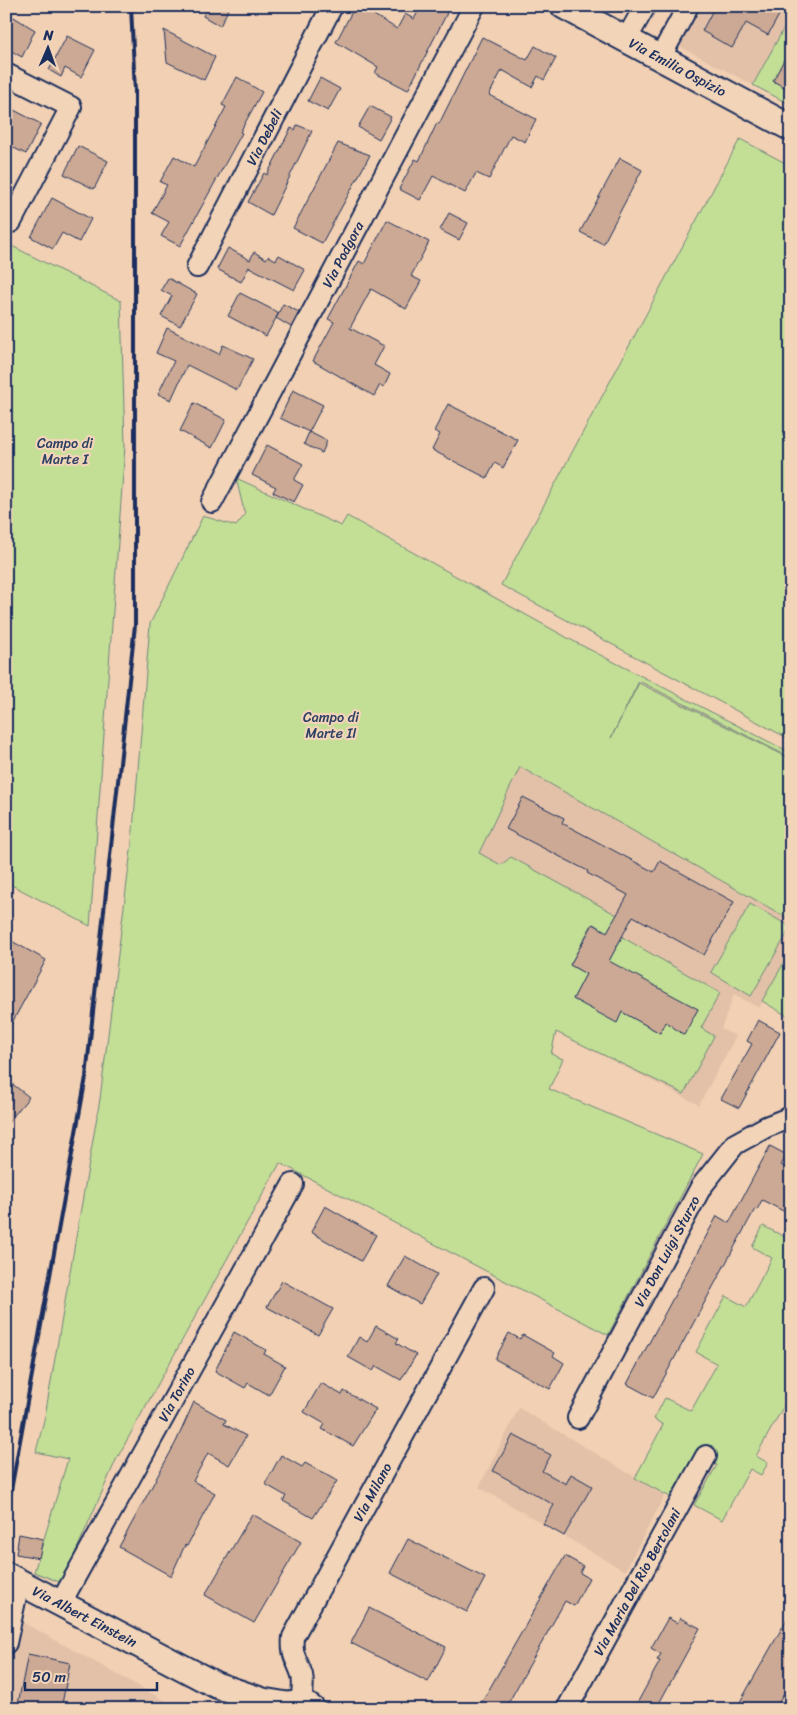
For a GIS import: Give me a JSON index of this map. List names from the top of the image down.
{
  "streets": {
    "main road": ["Via Emilia Ospizio", "Via Albert Einstein"],
    "street": [
      "Via Debeli",
      "Via Podgora",
      "Via Don Luigi Sturzo",
      "Via Torino",
      "Via Milano",
      "Via Maria Del Rio Bertolani"
    ]
  },
  "crossings": [
    ["Via Torino", "Via Albert Einstein"],
    ["Via Milano", "Via Albert Einstein"]
  ],
  "parks": ["Campo di Marte I", "Campo di Marte II"],
  "scale_bar": "50 m",
  "north": "top"
}
